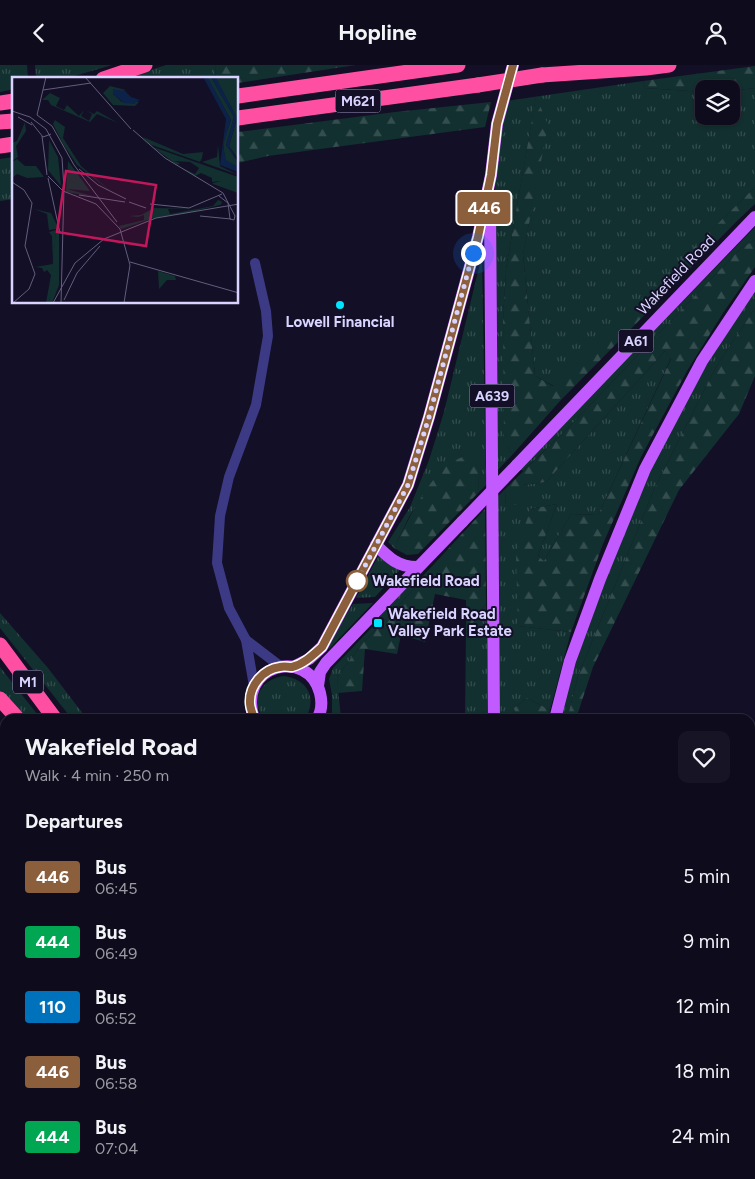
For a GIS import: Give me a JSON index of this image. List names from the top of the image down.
{
  "streets": {
    "highway": ["M621", "M1"],
    "main road": ["Wakefield Road", "A61", "A639"]
  },
  "places": {
    "other": ["Lowell Financial", "Wakefield Road"],
    "transit": ["Wakefield Road Valley Park Estate"]
  },
  "lines": ["bus line 446"],
  "page": {
    "header": "Hopline",
    "on_map": "446",
    "heading": [
      ["Wakefield Road", "Walk · 4 min · 250 m"],
      "Departures"
    ],
    "list": [
      {
        "mark": "446",
        "name": "Bus",
        "note": "06:45",
        "value": "5 min"
      },
      {
        "mark": "444",
        "name": "Bus",
        "note": "06:49",
        "value": "9 min"
      },
      {
        "mark": "110",
        "name": "Bus",
        "note": "06:52",
        "value": "12 min"
      },
      {
        "mark": "446",
        "name": "Bus",
        "note": "06:58",
        "value": "18 min"
      },
      {
        "mark": "444",
        "name": "Bus",
        "note": "07:04",
        "value": "24 min"
      }
    ]
  }
}
